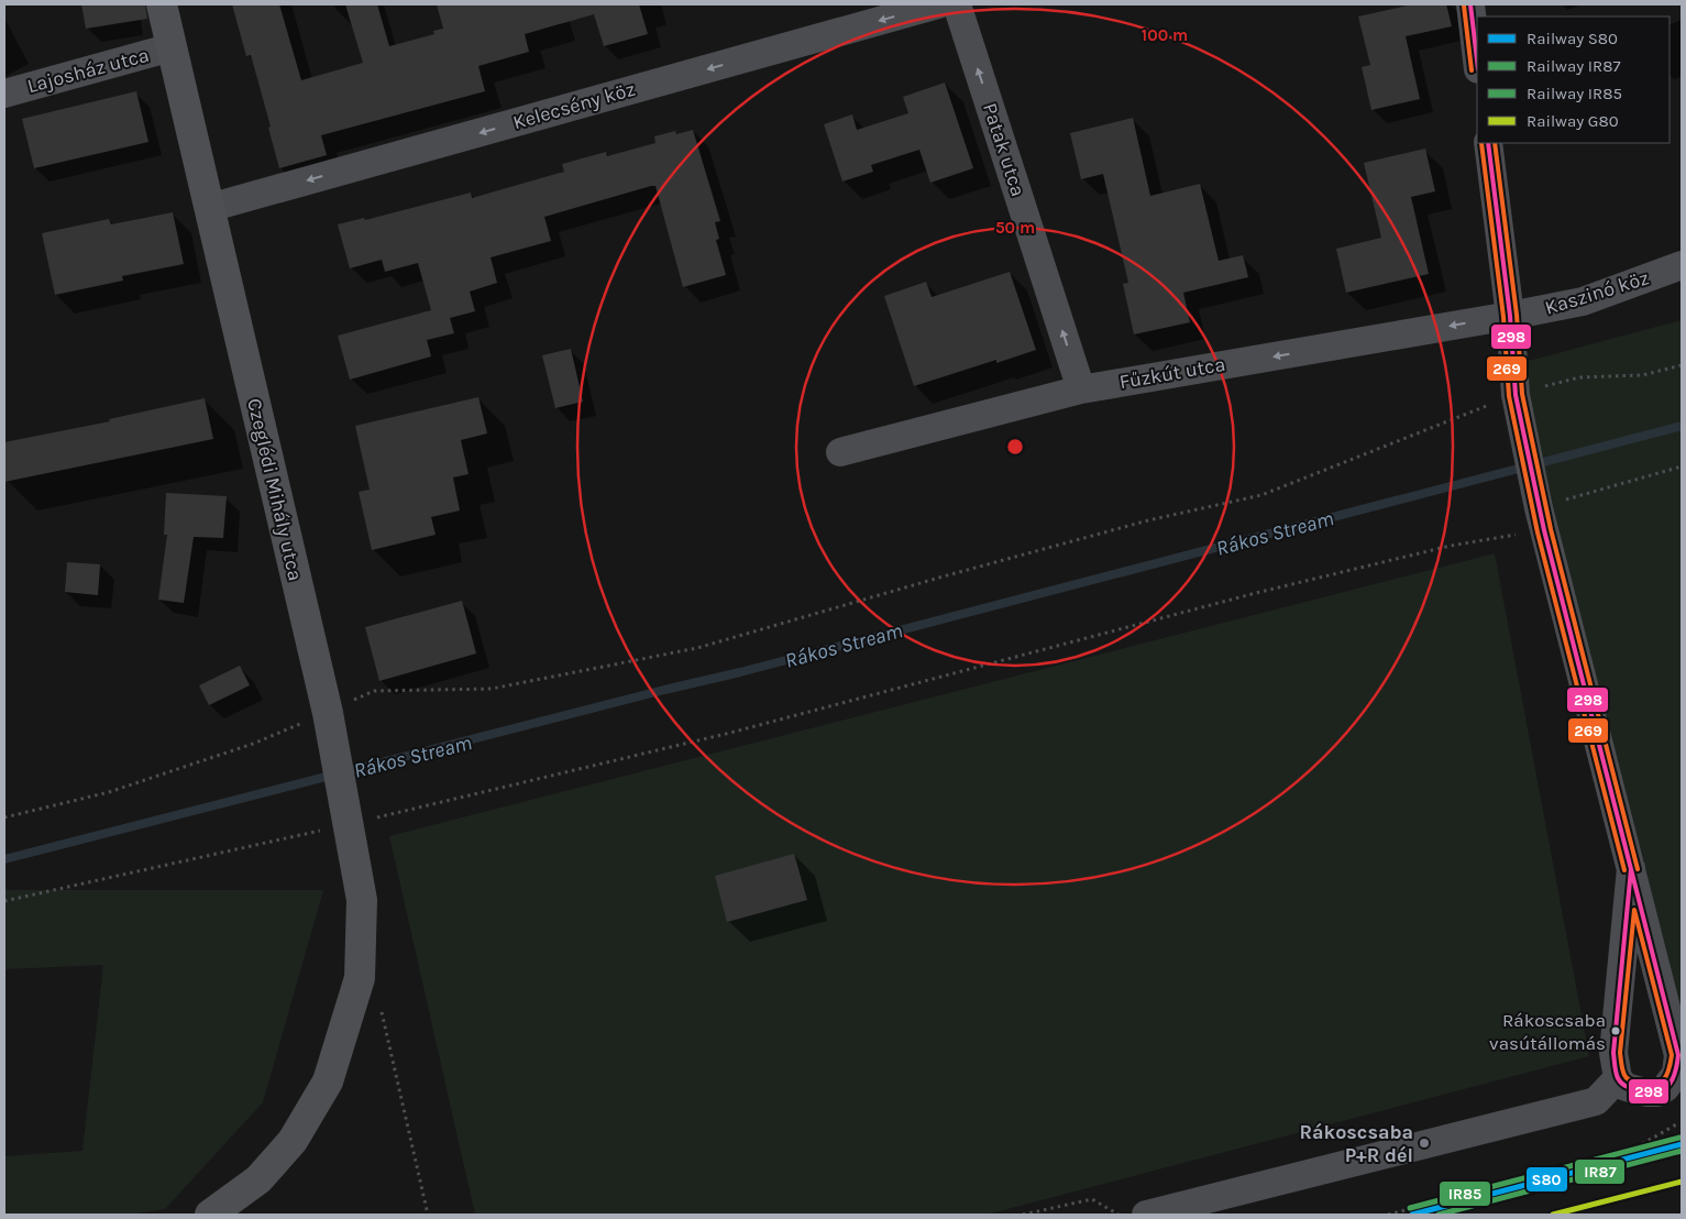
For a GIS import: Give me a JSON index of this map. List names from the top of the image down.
{
  "streets": {
    "main road": ["Czeglédi Mihály utca"],
    "street": [
      "Lajosház utca",
      "Kelecsény köz",
      "Patak utca",
      "Kaszinó köz",
      "Fűzkút utca"
    ]
  },
  "crossings": [
    ["Lajosház utca", "Czeglédi Mihály utca"],
    ["Kelecsény köz", "Czeglédi Mihály utca"],
    ["Patak utca", "Fűzkút utca"],
    ["Kaszinó köz", "Fűzkút utca"]
  ],
  "one_way": ["Kelecsény köz", "Patak utca", "Fűzkút utca"],
  "water": ["Rákos Stream"],
  "places": ["Rákoscsaba vasútállomás", "Rákoscsaba P+R dél"],
  "lines": [
    "transit line 298",
    "transit line 269",
    "rail line IR85",
    "rail line S80",
    "rail line IR87",
    "rail line G80"
  ],
  "legend": [
    "Railway S80",
    "Railway IR87",
    "Railway IR85",
    "Railway G80"
  ],
  "rings": ["100 m", "50 m"]
}
